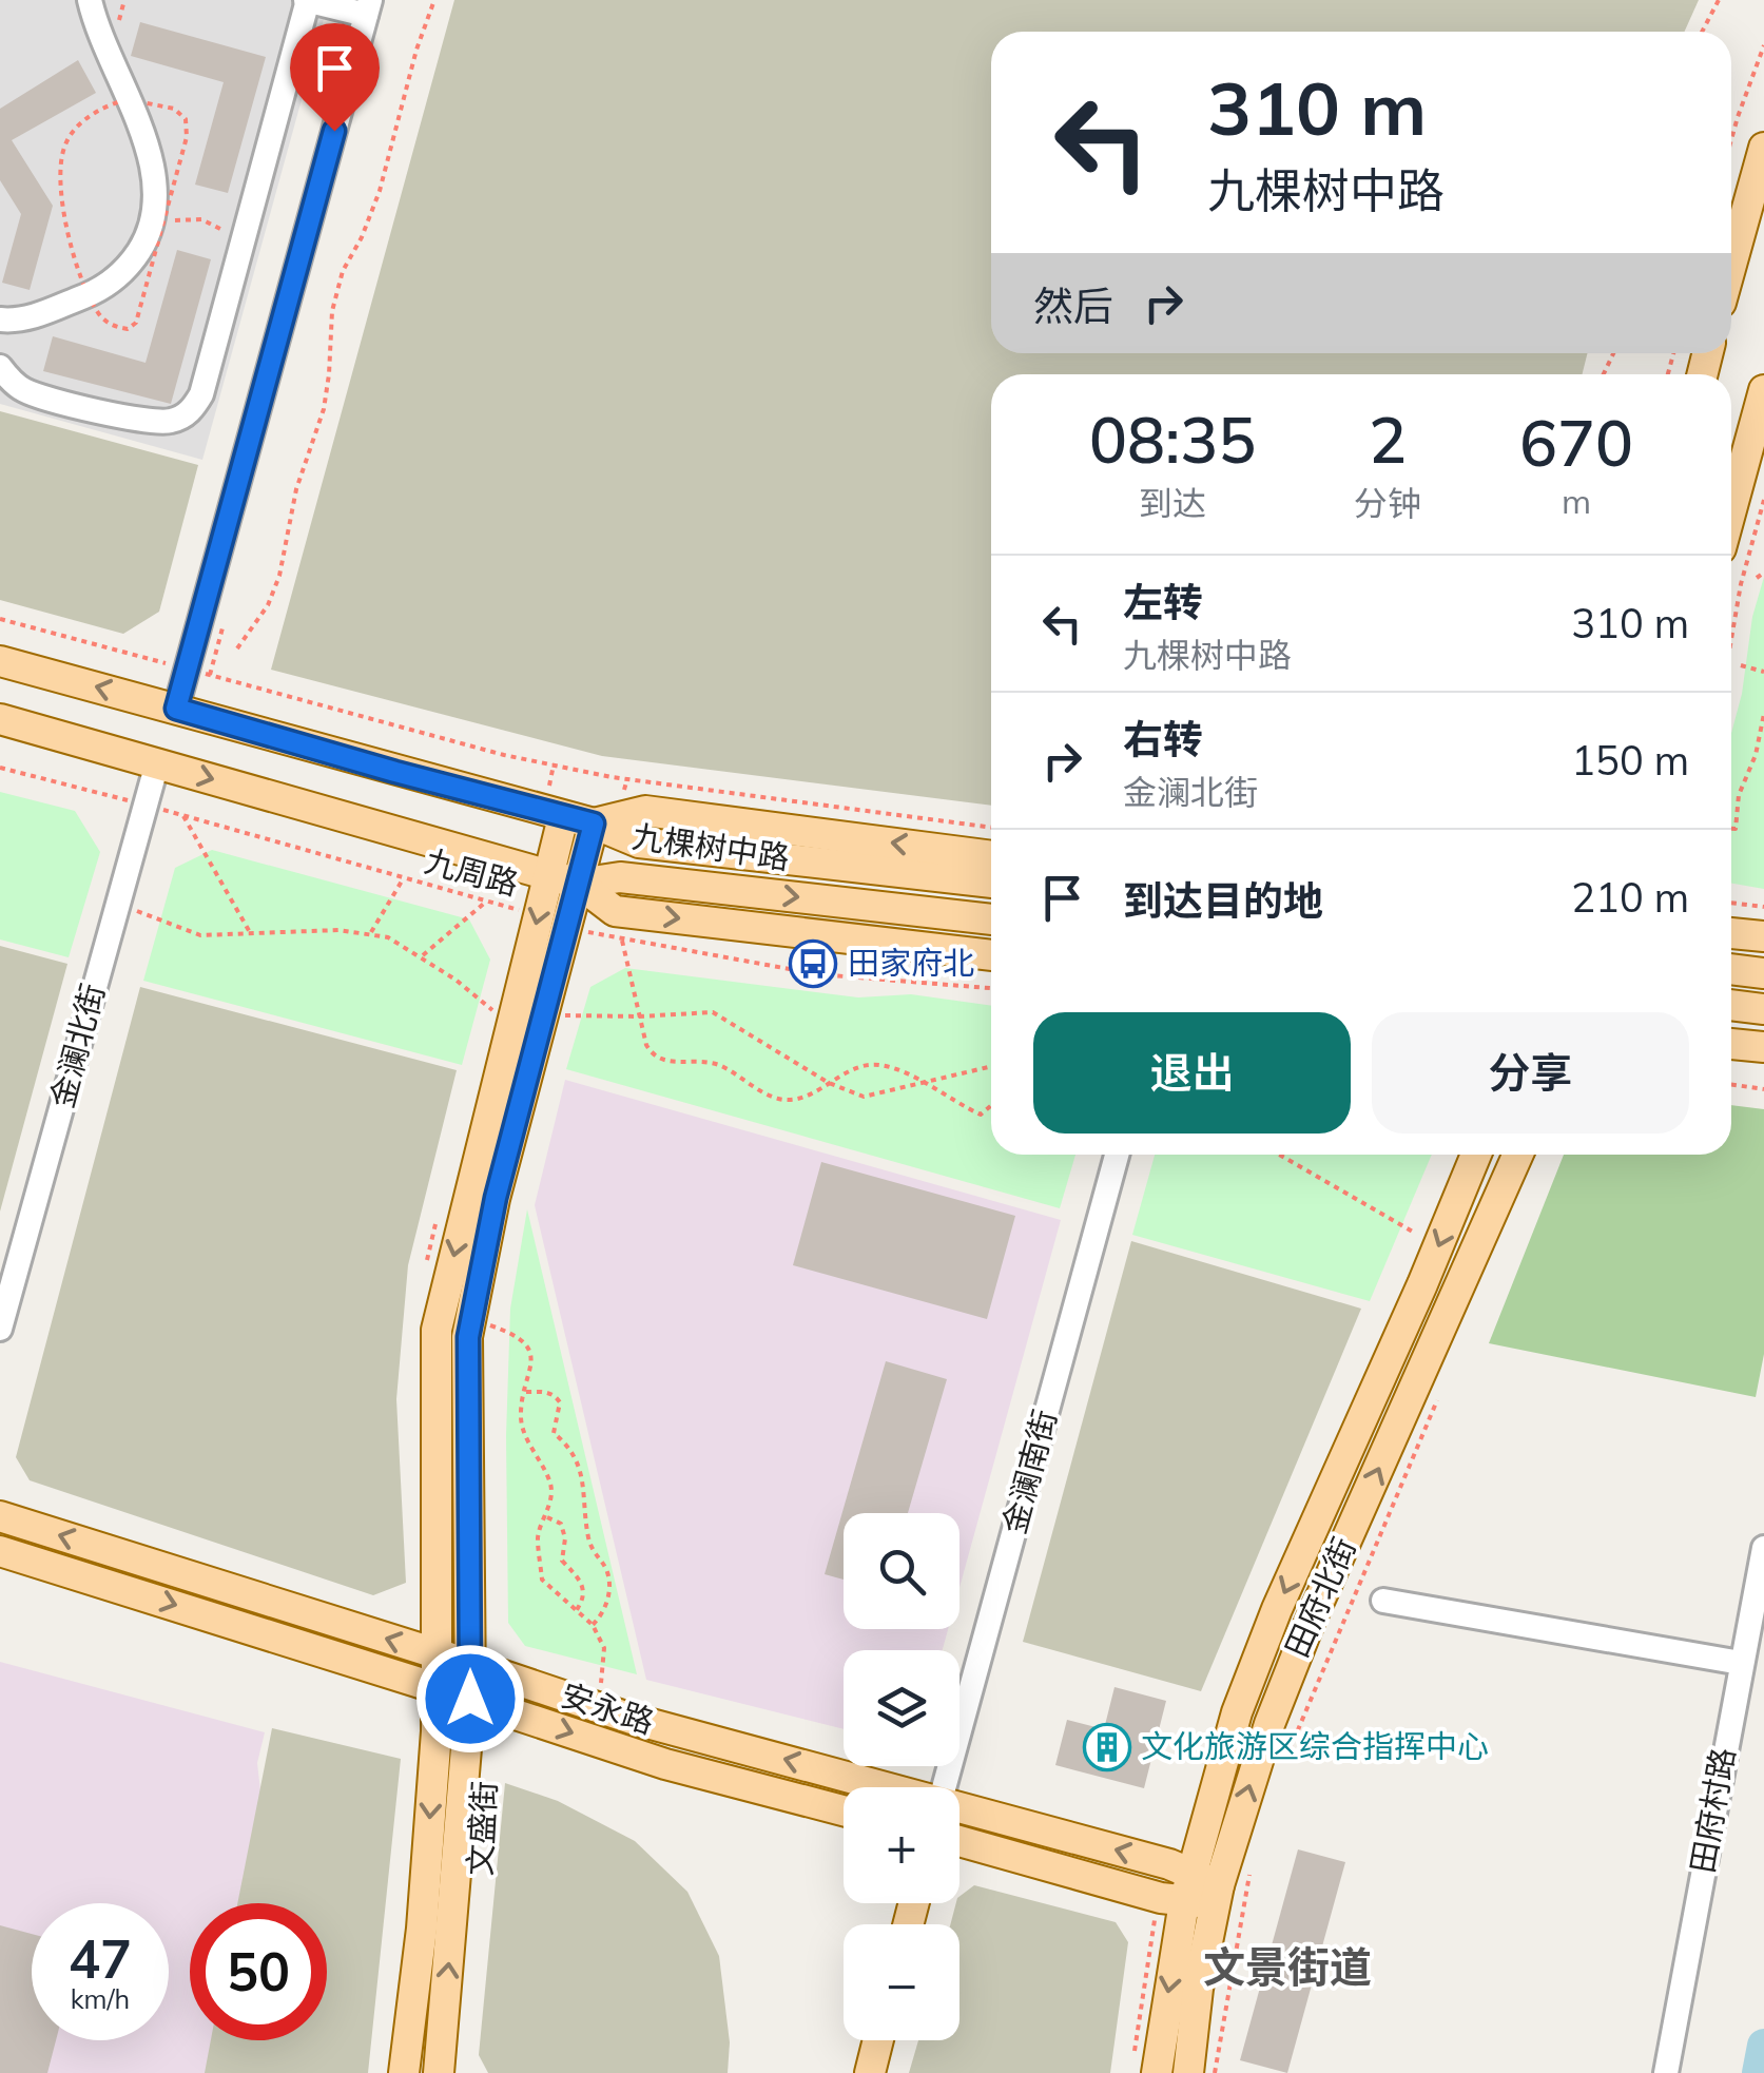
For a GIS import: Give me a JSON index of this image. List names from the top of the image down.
{
  "streets": {
    "main road": [
      "九棵树中路",
      "田府北街",
      "安永路",
      "文盛街"
    ],
    "street": ["金澜北街", "金澜南街", "田府村路"],
    "path": ["九周路"]
  },
  "crossings": [
    ["九棵树中路", "金澜北街"],
    ["九棵树中路", "文盛街"],
    ["九周路", "金澜北街"],
    ["九周路", "文盛街"],
    ["田府北街", "安永路"],
    ["安永路", "文盛街"]
  ],
  "districts": ["文景街道"],
  "places": {
    "bus stop": ["田家府北"],
    "building": ["文化旅游区综合指挥中心"]
  },
  "page": {
    "turn": ["310 m", "九棵树中路"],
    "then": "然后",
    "eta": [
      "08:35",
      "到达",
      "2",
      "分钟",
      "670",
      "m"
    ],
    "list": [
      {
        "name": "左转",
        "note": "九棵树中路",
        "value": "310 m"
      },
      {
        "name": "右转",
        "note": "金澜北街",
        "value": "150 m"
      },
      {
        "name": "到达目的地",
        "value": "210 m"
      }
    ],
    "buttons": ["退出", "分享"],
    "map_buttons": ["+", "−"],
    "speed": "47 km/h",
    "limit": "50"
  }
}
